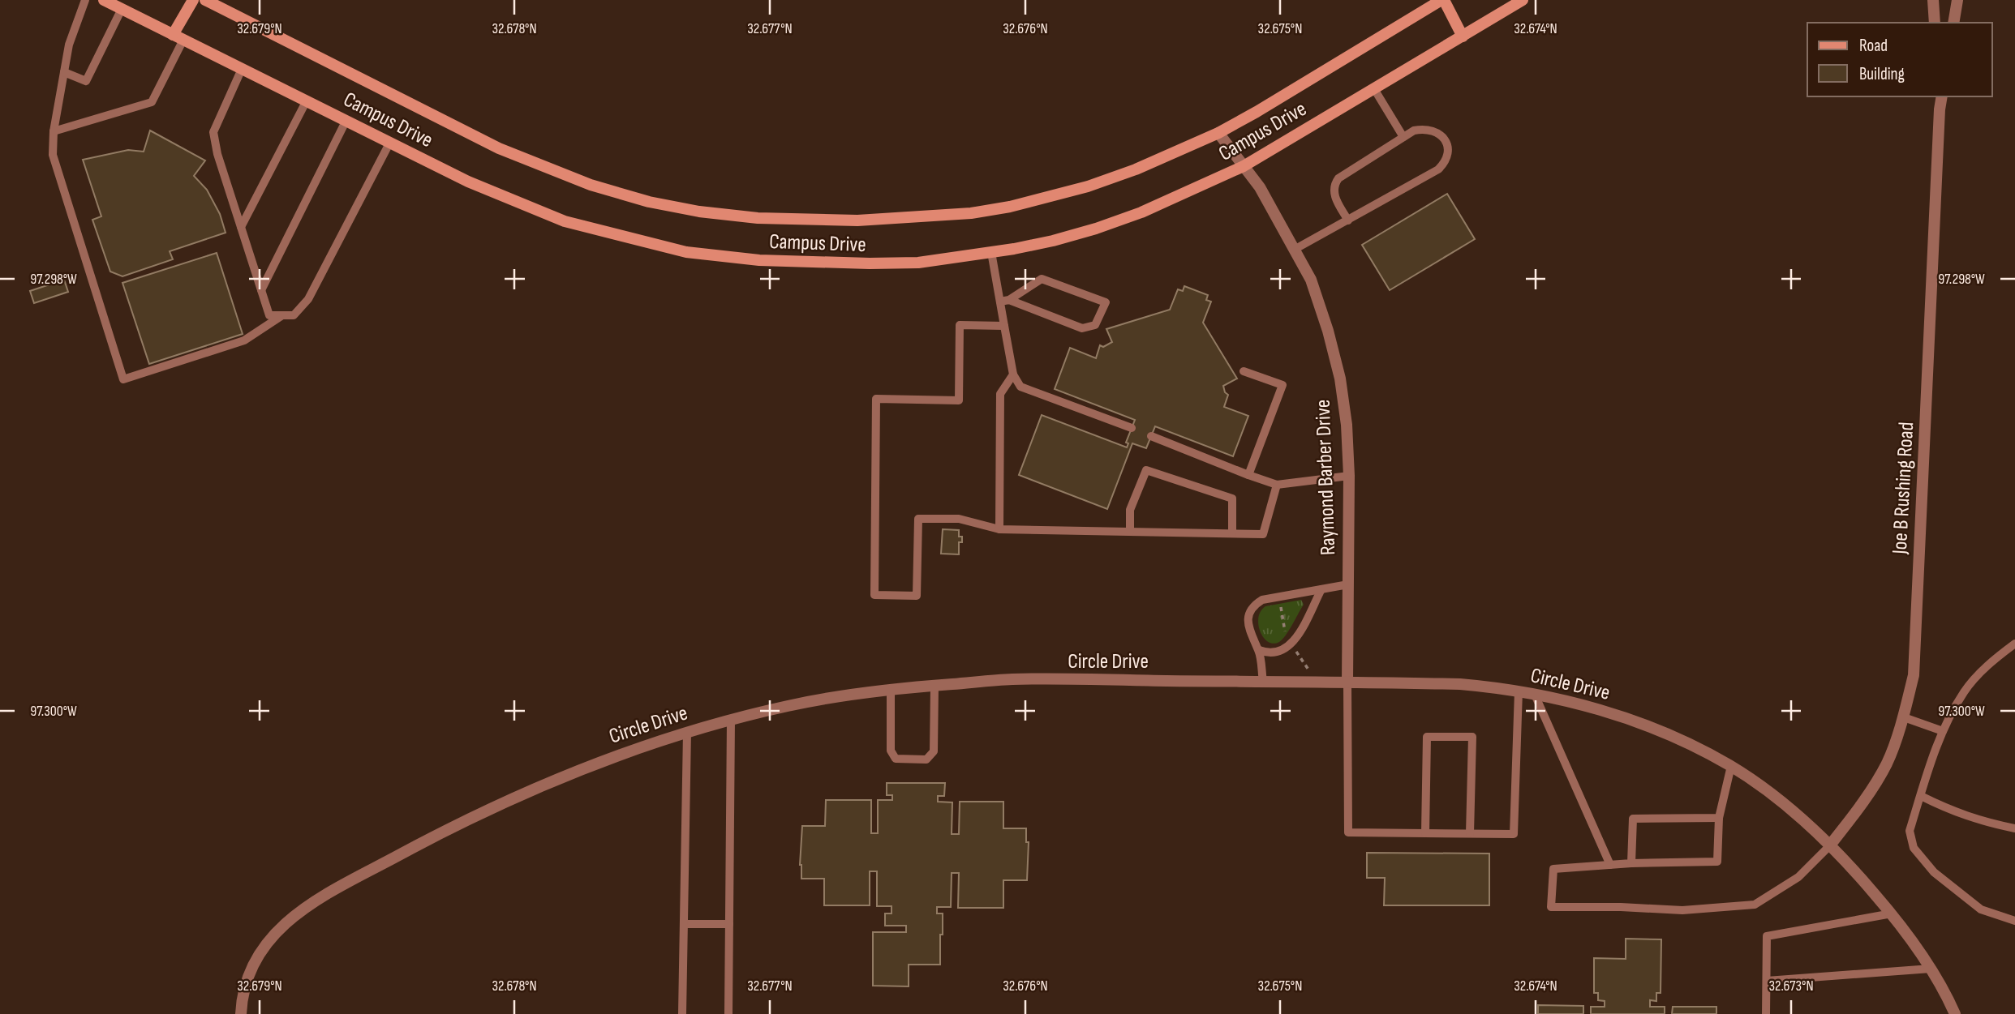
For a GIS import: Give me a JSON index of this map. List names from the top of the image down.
{
  "streets": {
    "main road": ["Campus Drive"],
    "street": ["Raymond Barber Drive", "Joe B Rushing Road", "Circle Drive"]
  },
  "crossings": [
    ["Campus Drive", "Raymond Barber Drive"],
    ["Raymond Barber Drive", "Circle Drive"],
    ["Joe B Rushing Road", "Circle Drive"]
  ],
  "legend": ["Road", "Building"],
  "coordinates": [
    "32.679°N",
    "32.678°N",
    "32.677°N",
    "32.676°N",
    "32.675°N",
    "32.674°N",
    "97.298°W",
    "97.300°W",
    "32.673°N"
  ]
}
